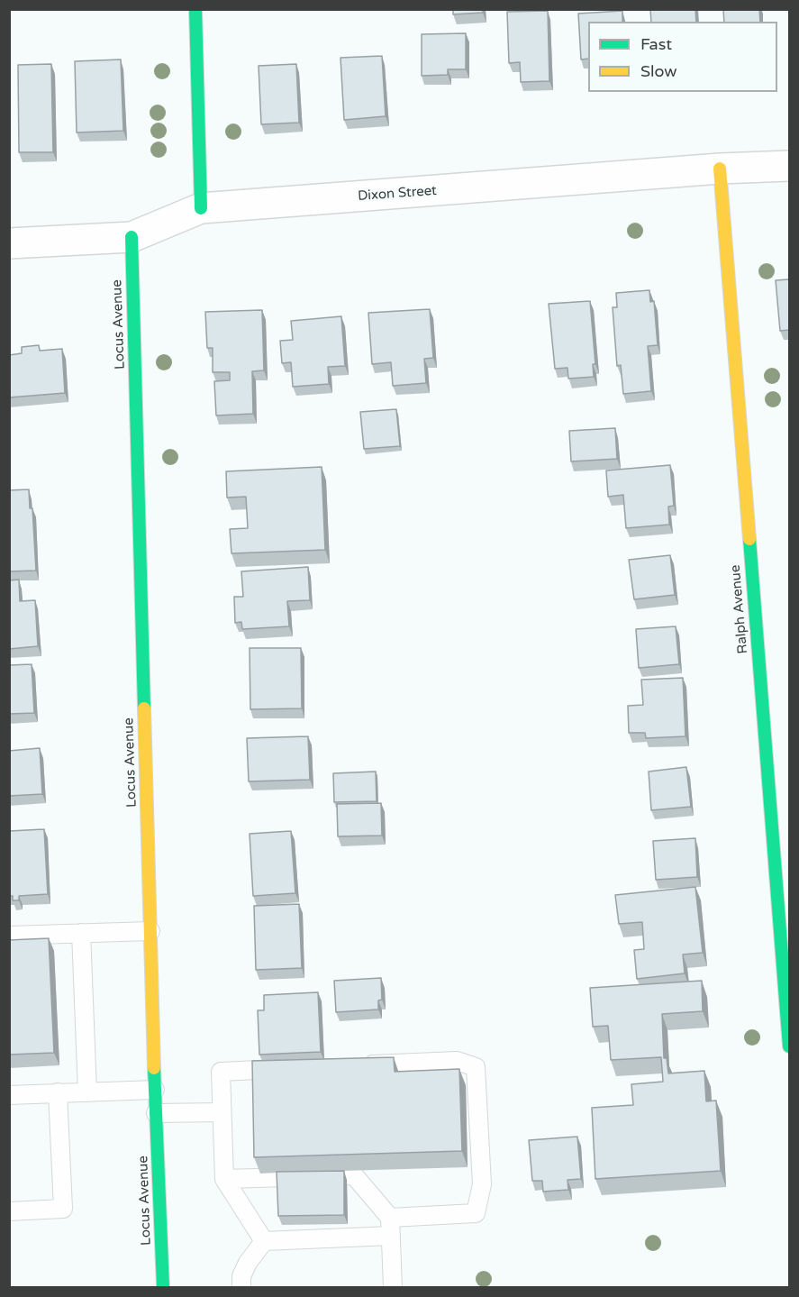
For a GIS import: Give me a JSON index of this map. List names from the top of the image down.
{
  "streets": {
    "street": ["Dixon Street", "Locus Avenue", "Ralph Avenue"]
  },
  "crossings": [
    ["Dixon Street", "Locus Avenue"],
    ["Dixon Street", "Ralph Avenue"]
  ],
  "legend": ["Fast", "Slow"]
}
